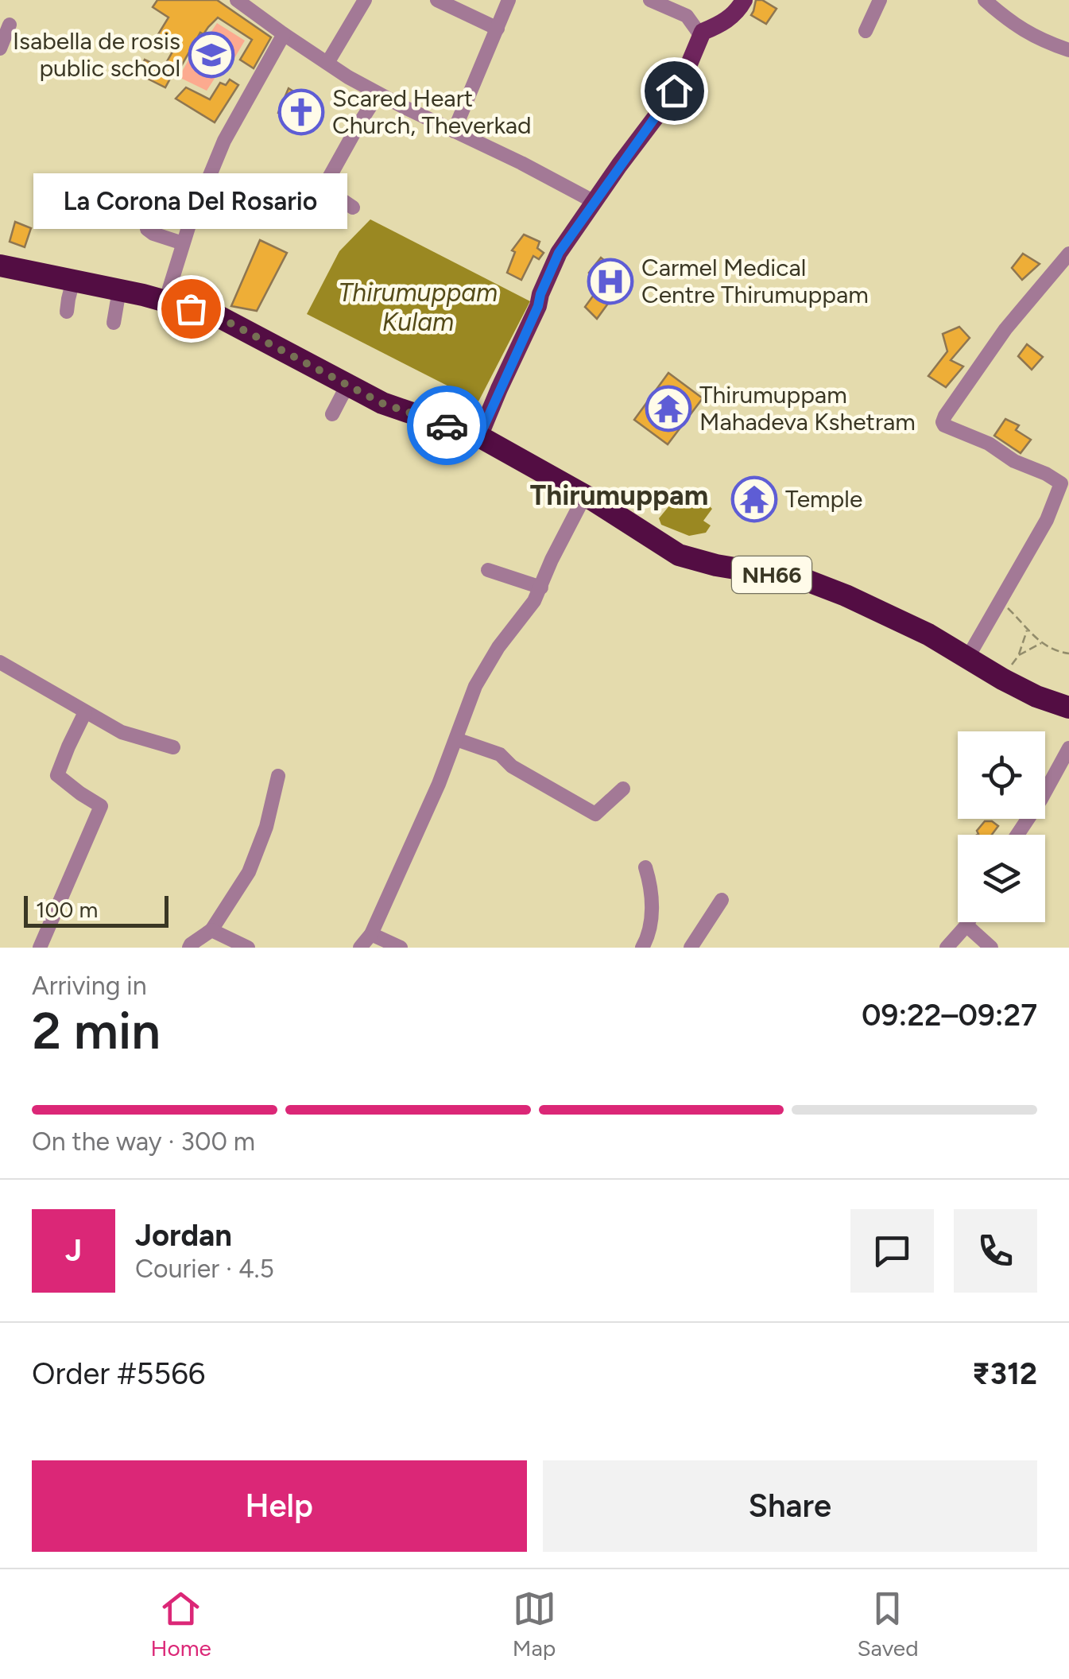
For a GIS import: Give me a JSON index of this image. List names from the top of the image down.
{
  "streets": {
    "highway": ["NH66"]
  },
  "districts": ["Thirumuppam"],
  "water": ["Thirumuppam Kulam"],
  "places": {
    "school or university": ["Isabella de rosis public school"],
    "church": ["Scared Heart Church, Theverkad"],
    "hospital": ["Carmel Medical Centre Thirumuppam"],
    "other": ["La Corona Del Rosario"],
    "temple": ["Thirumuppam Mahadeva Kshetram", "Temple"]
  },
  "scale_bar": "100 m",
  "page": {
    "bubble": "La Corona Del Rosario",
    "scale": "100 m",
    "heading": ["2 min", "Arriving in", "09:22–09:27"],
    "panel": [
      "Jordan",
      "Courier · 4.5",
      "Order #5566",
      "₹312"
    ],
    "bar": "On the way · 300 m",
    "round": "J",
    "buttons": ["Help", "Share"],
    "tabs": ["Home", "Map", "Saved"]
  }
}
